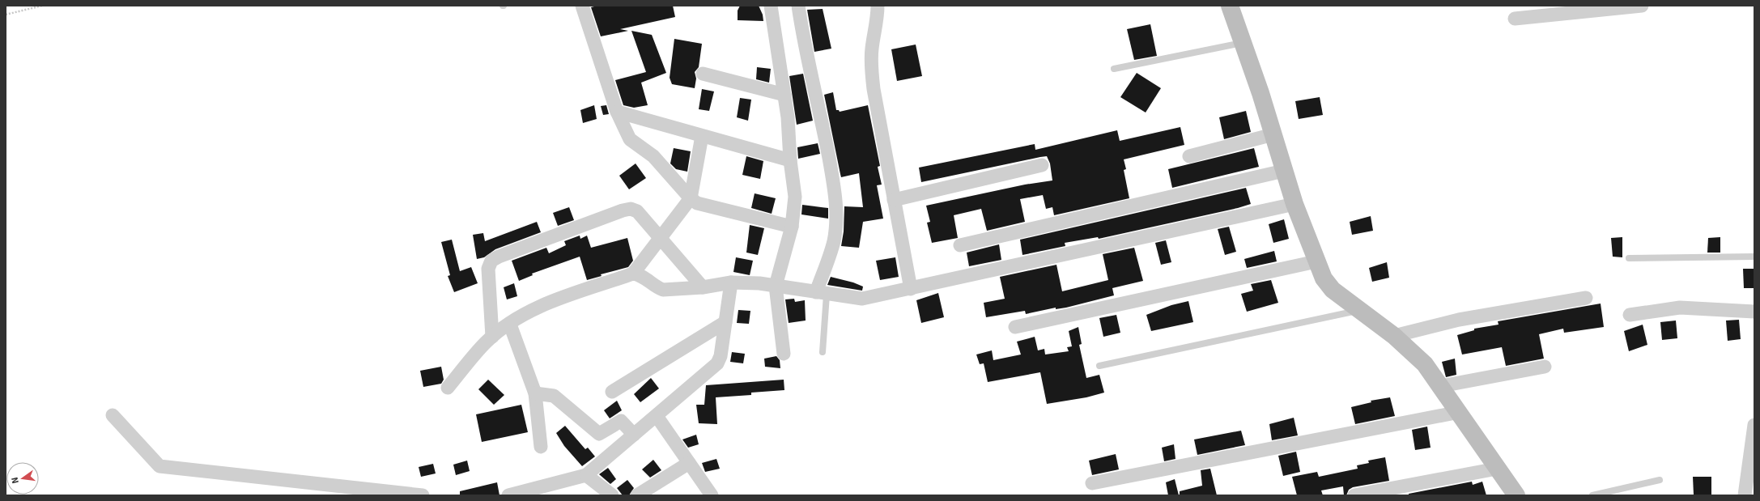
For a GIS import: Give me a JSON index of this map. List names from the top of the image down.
{
  "north": "left"
}
